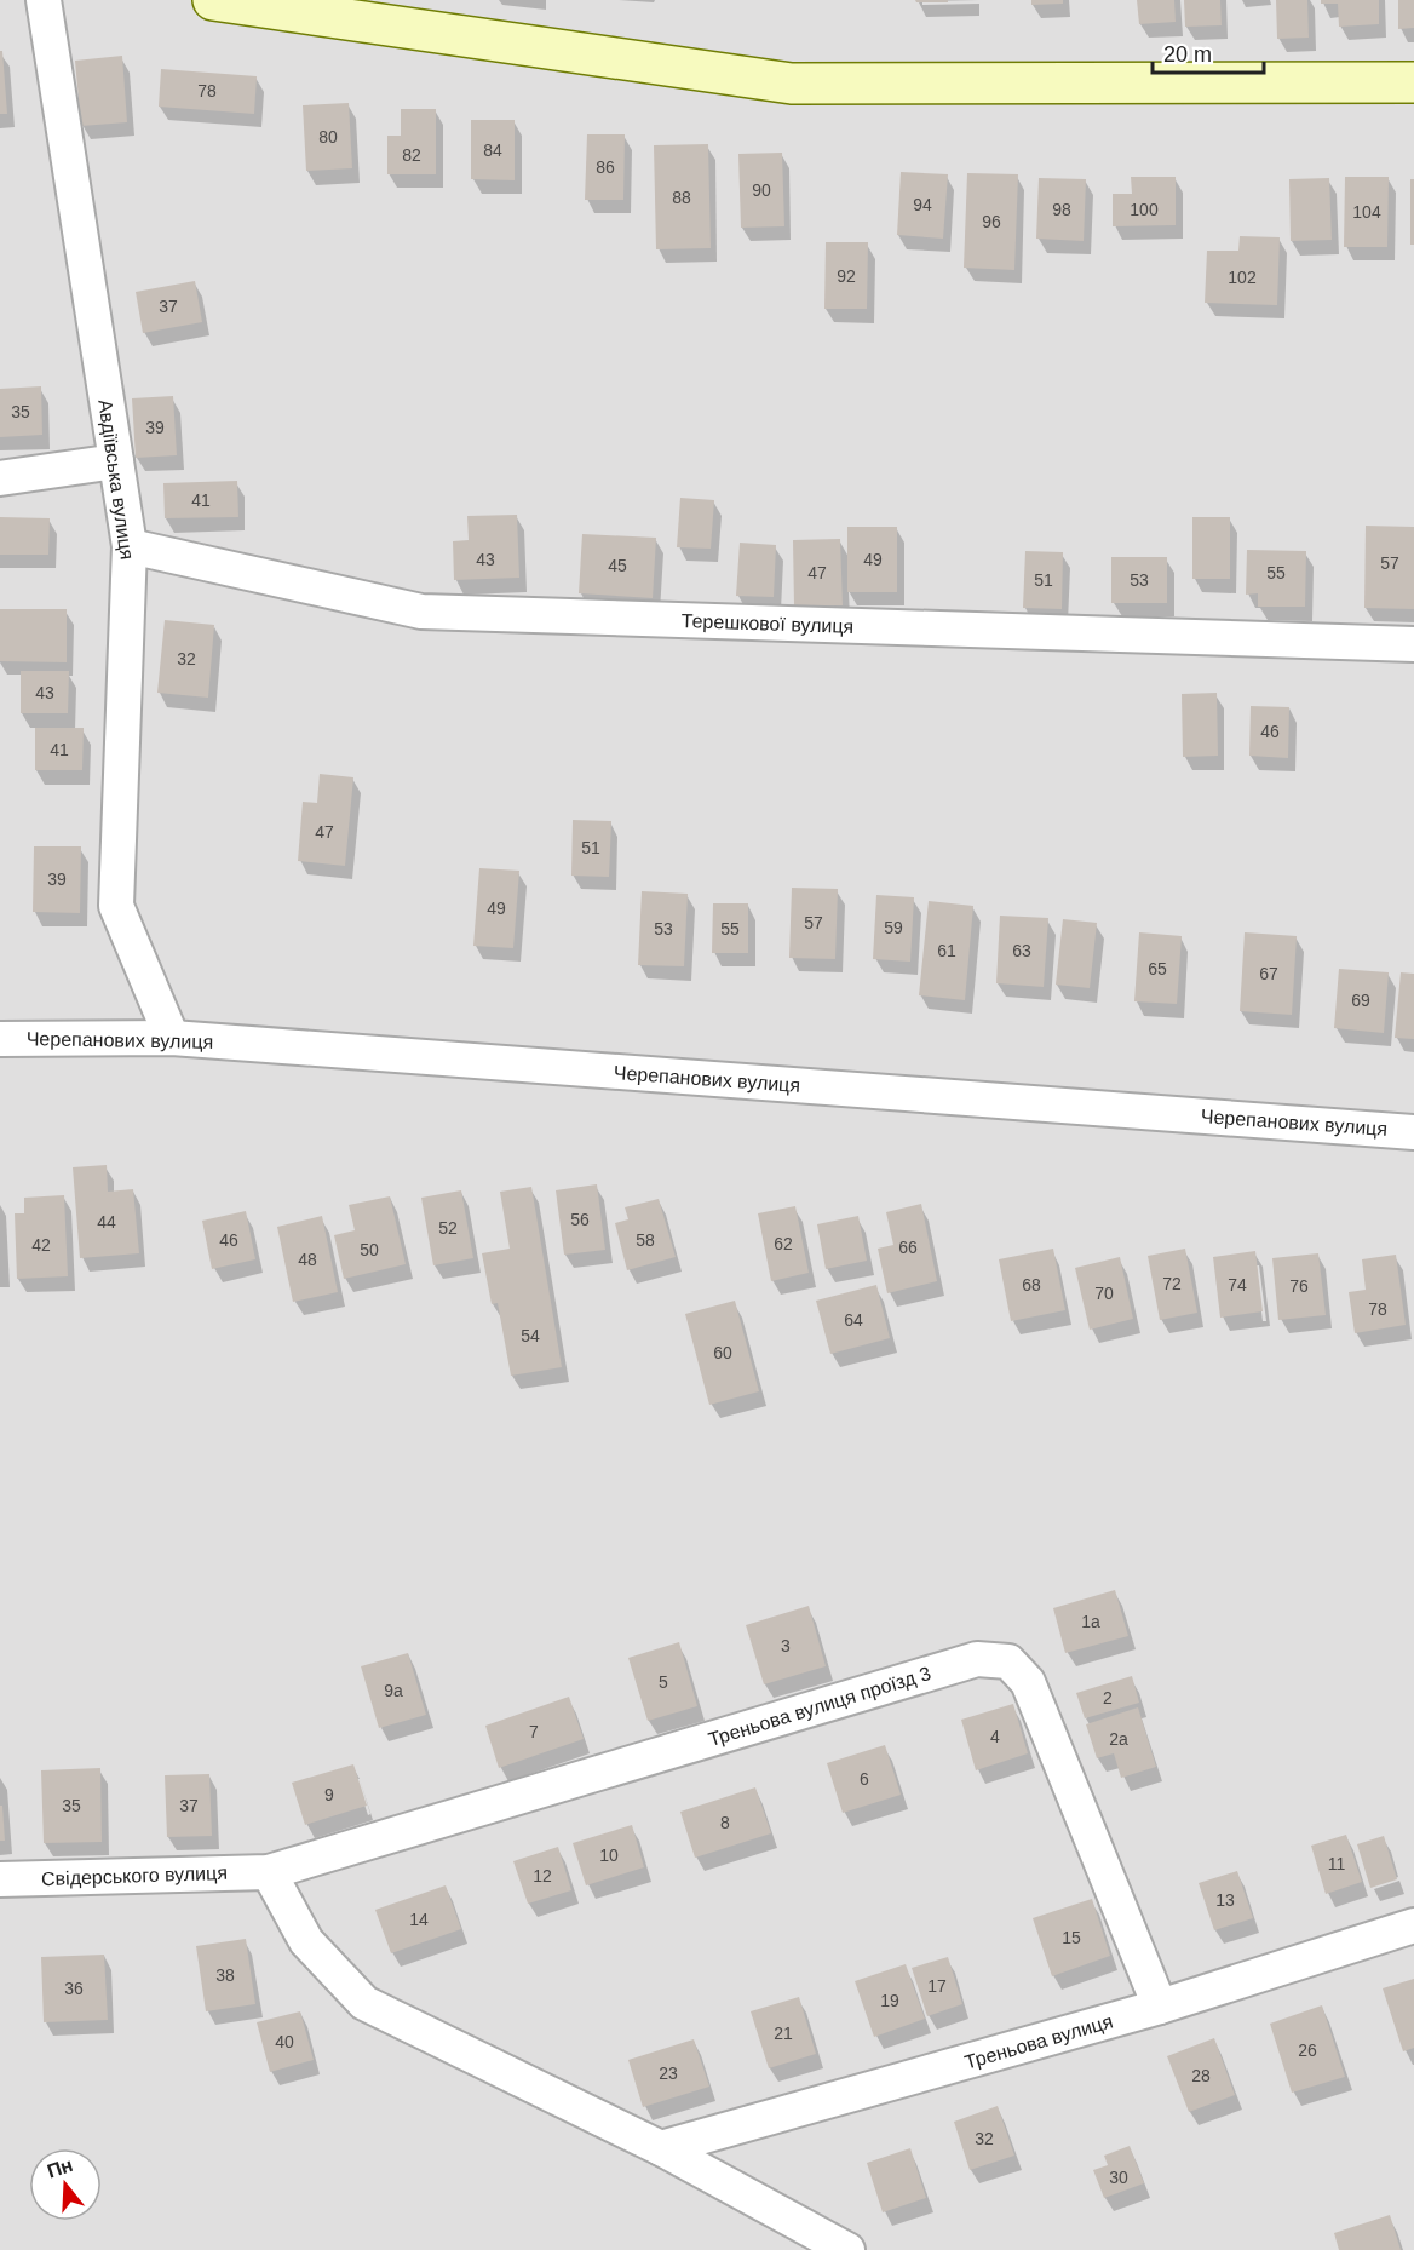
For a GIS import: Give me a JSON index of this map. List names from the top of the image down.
{
  "streets": {
    "street": [
      "Авдіївська вулиця",
      "Терешкової вулиця",
      "Черепанових вулиця",
      "Треньова вулиця проїзд 3",
      "Свiдерського вулиця",
      "Треньова вулиця"
    ]
  },
  "crossings": [
    ["Авдіївська вулиця", "Терешкової вулиця"],
    ["Авдіївська вулиця", "Черепанових вулиця"],
    ["Треньова вулиця проїзд 3", "Свiдерського вулиця"],
    ["Треньова вулиця проїзд 3", "Треньова вулиця"]
  ],
  "house_numbers": [
    "78",
    "80",
    "84",
    "82",
    "86",
    "90",
    "88",
    "94",
    "98",
    "100",
    "104",
    "96",
    "92",
    "102",
    "37",
    "35",
    "39",
    "41",
    "43",
    "49",
    "57",
    "45",
    "47",
    "55",
    "51",
    "53",
    "32",
    "43",
    "46",
    "41",
    "47",
    "51",
    "39",
    "49",
    "57",
    "59",
    "53",
    "55",
    "61",
    "63",
    "65",
    "67",
    "69",
    "56",
    "44",
    "52",
    "46",
    "58",
    "62",
    "42",
    "66",
    "50",
    "48",
    "72",
    "68",
    "74",
    "76",
    "70",
    "78",
    "64",
    "54",
    "60",
    "1а",
    "3",
    "5",
    "9а",
    "2",
    "7",
    "4",
    "2а",
    "6",
    "9",
    "35",
    "37",
    "8",
    "10",
    "11",
    "12",
    "13",
    "14",
    "15",
    "38",
    "17",
    "36",
    "19",
    "21",
    "40",
    "26",
    "23",
    "28",
    "32",
    "30"
  ],
  "scale_bar": "20 m",
  "north": "top"
}
